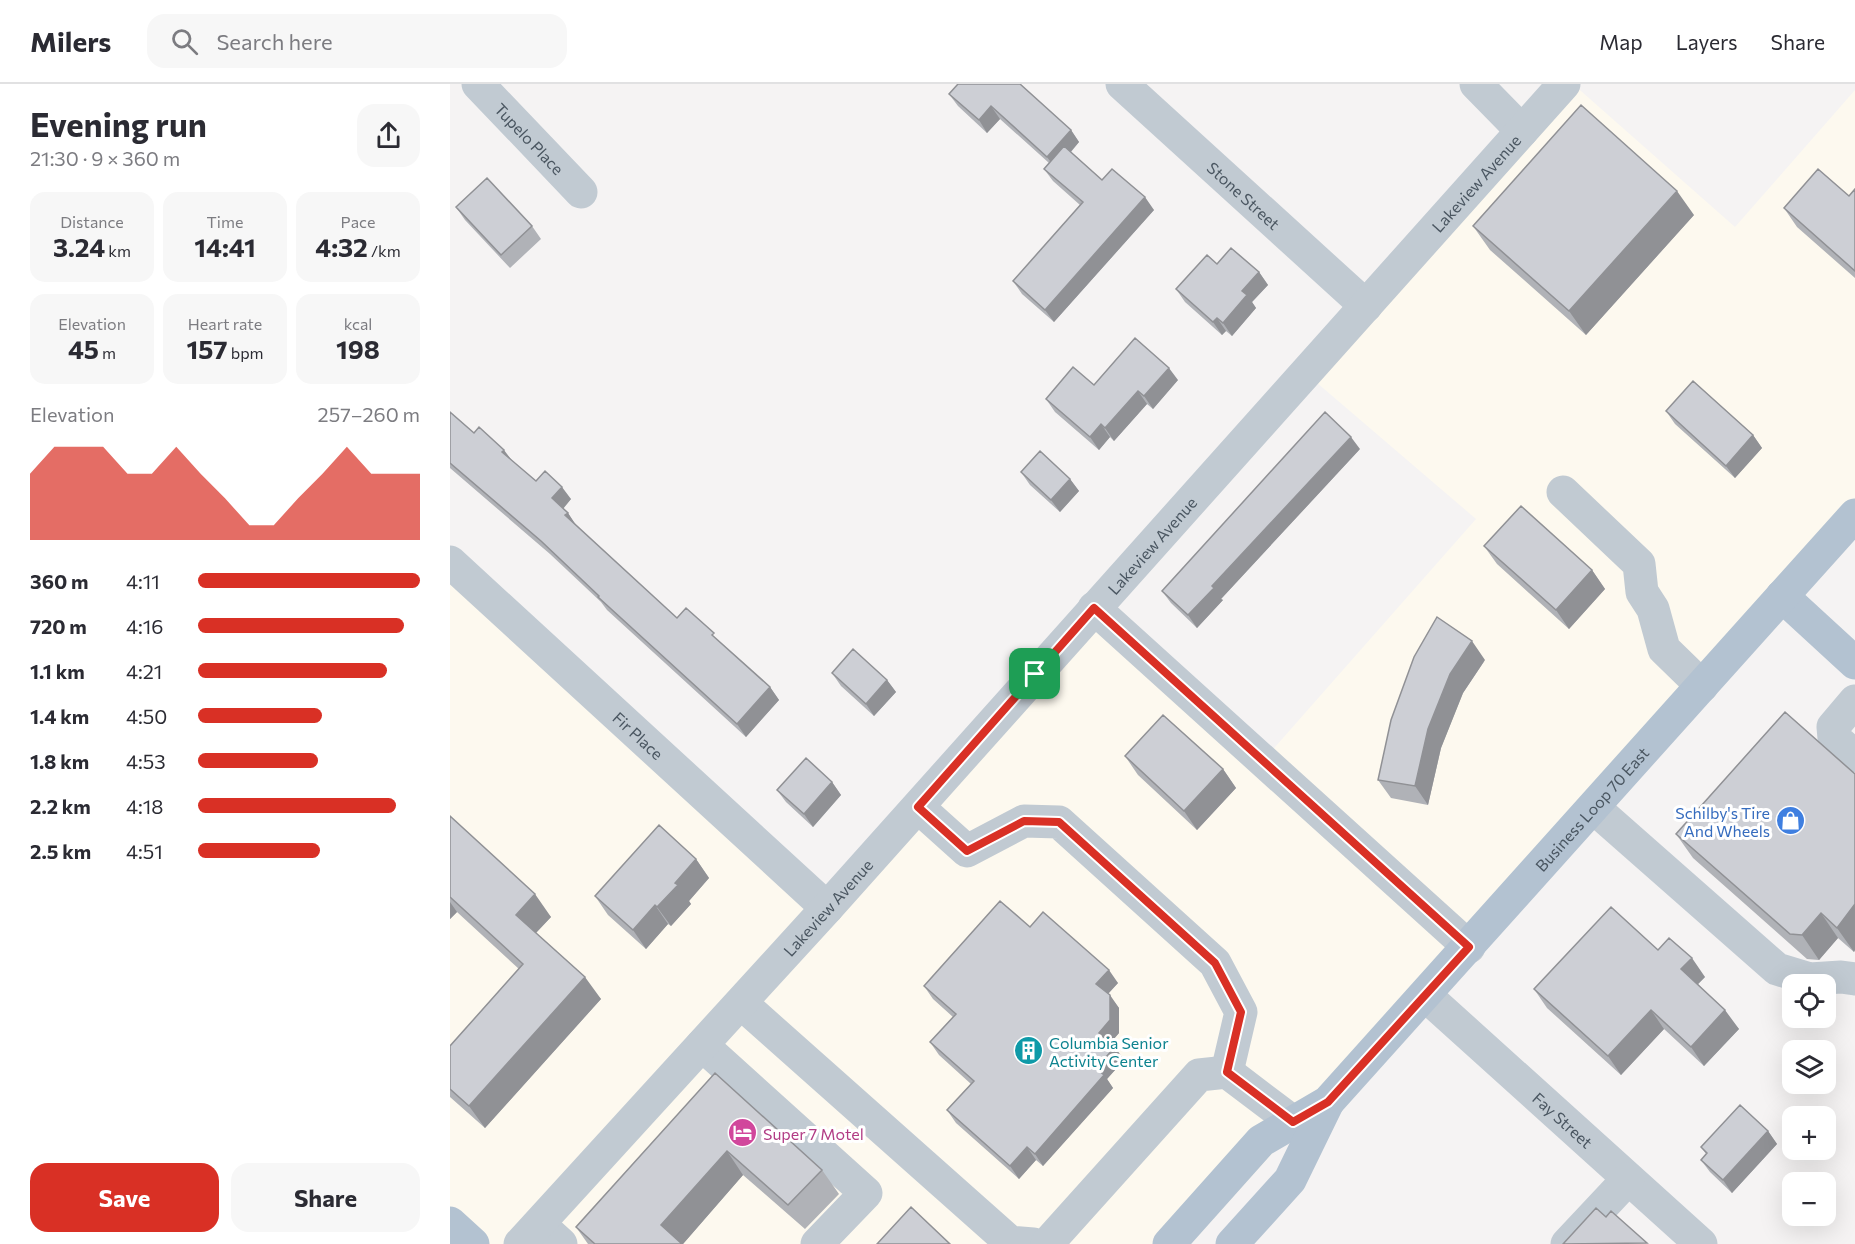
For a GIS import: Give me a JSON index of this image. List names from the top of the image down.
{
  "streets": {
    "main road": ["Business Loop 70 East"],
    "street": [
      "Tupelo Place",
      "Lakeview Avenue",
      "Stone Street",
      "Fir Place",
      "Fay Street"
    ]
  },
  "crossings": [
    ["Lakeview Avenue", "Stone Street"],
    ["Lakeview Avenue", "Fir Place"],
    ["Business Loop 70 East", "Fay Street"]
  ],
  "places": {
    "shop": ["Schilby's Tire And Wheels"],
    "building": ["Columbia Senior Activity Center"],
    "hotel": ["Super 7 Motel"]
  },
  "page": {
    "header": "Milers",
    "search": "Search here",
    "nav": ["Map", "Layers", "Share"],
    "heading": ["Evening run", "21:30 · 9 × 360 m"],
    "stats": [
      ["Distance", "3.24 km"],
      ["Time", "14:41"],
      ["Pace", "4:32 /km"],
      ["Elevation", "45 m"],
      ["Heart rate", "157 bpm"],
      ["kcal", "198"]
    ],
    "chart": ["Elevation", "257–260 m"],
    "list": [
      {
        "name": "360 m",
        "note": "4:11"
      },
      {
        "name": "720 m",
        "note": "4:16"
      },
      {
        "name": "1.1 km",
        "note": "4:21"
      },
      {
        "name": "1.4 km",
        "note": "4:50"
      },
      {
        "name": "1.8 km",
        "note": "4:53"
      },
      {
        "name": "2.2 km",
        "note": "4:18"
      },
      {
        "name": "2.5 km",
        "note": "4:51"
      }
    ],
    "map_buttons": ["+", "−"],
    "buttons": ["Save", "Share"]
  }
}
